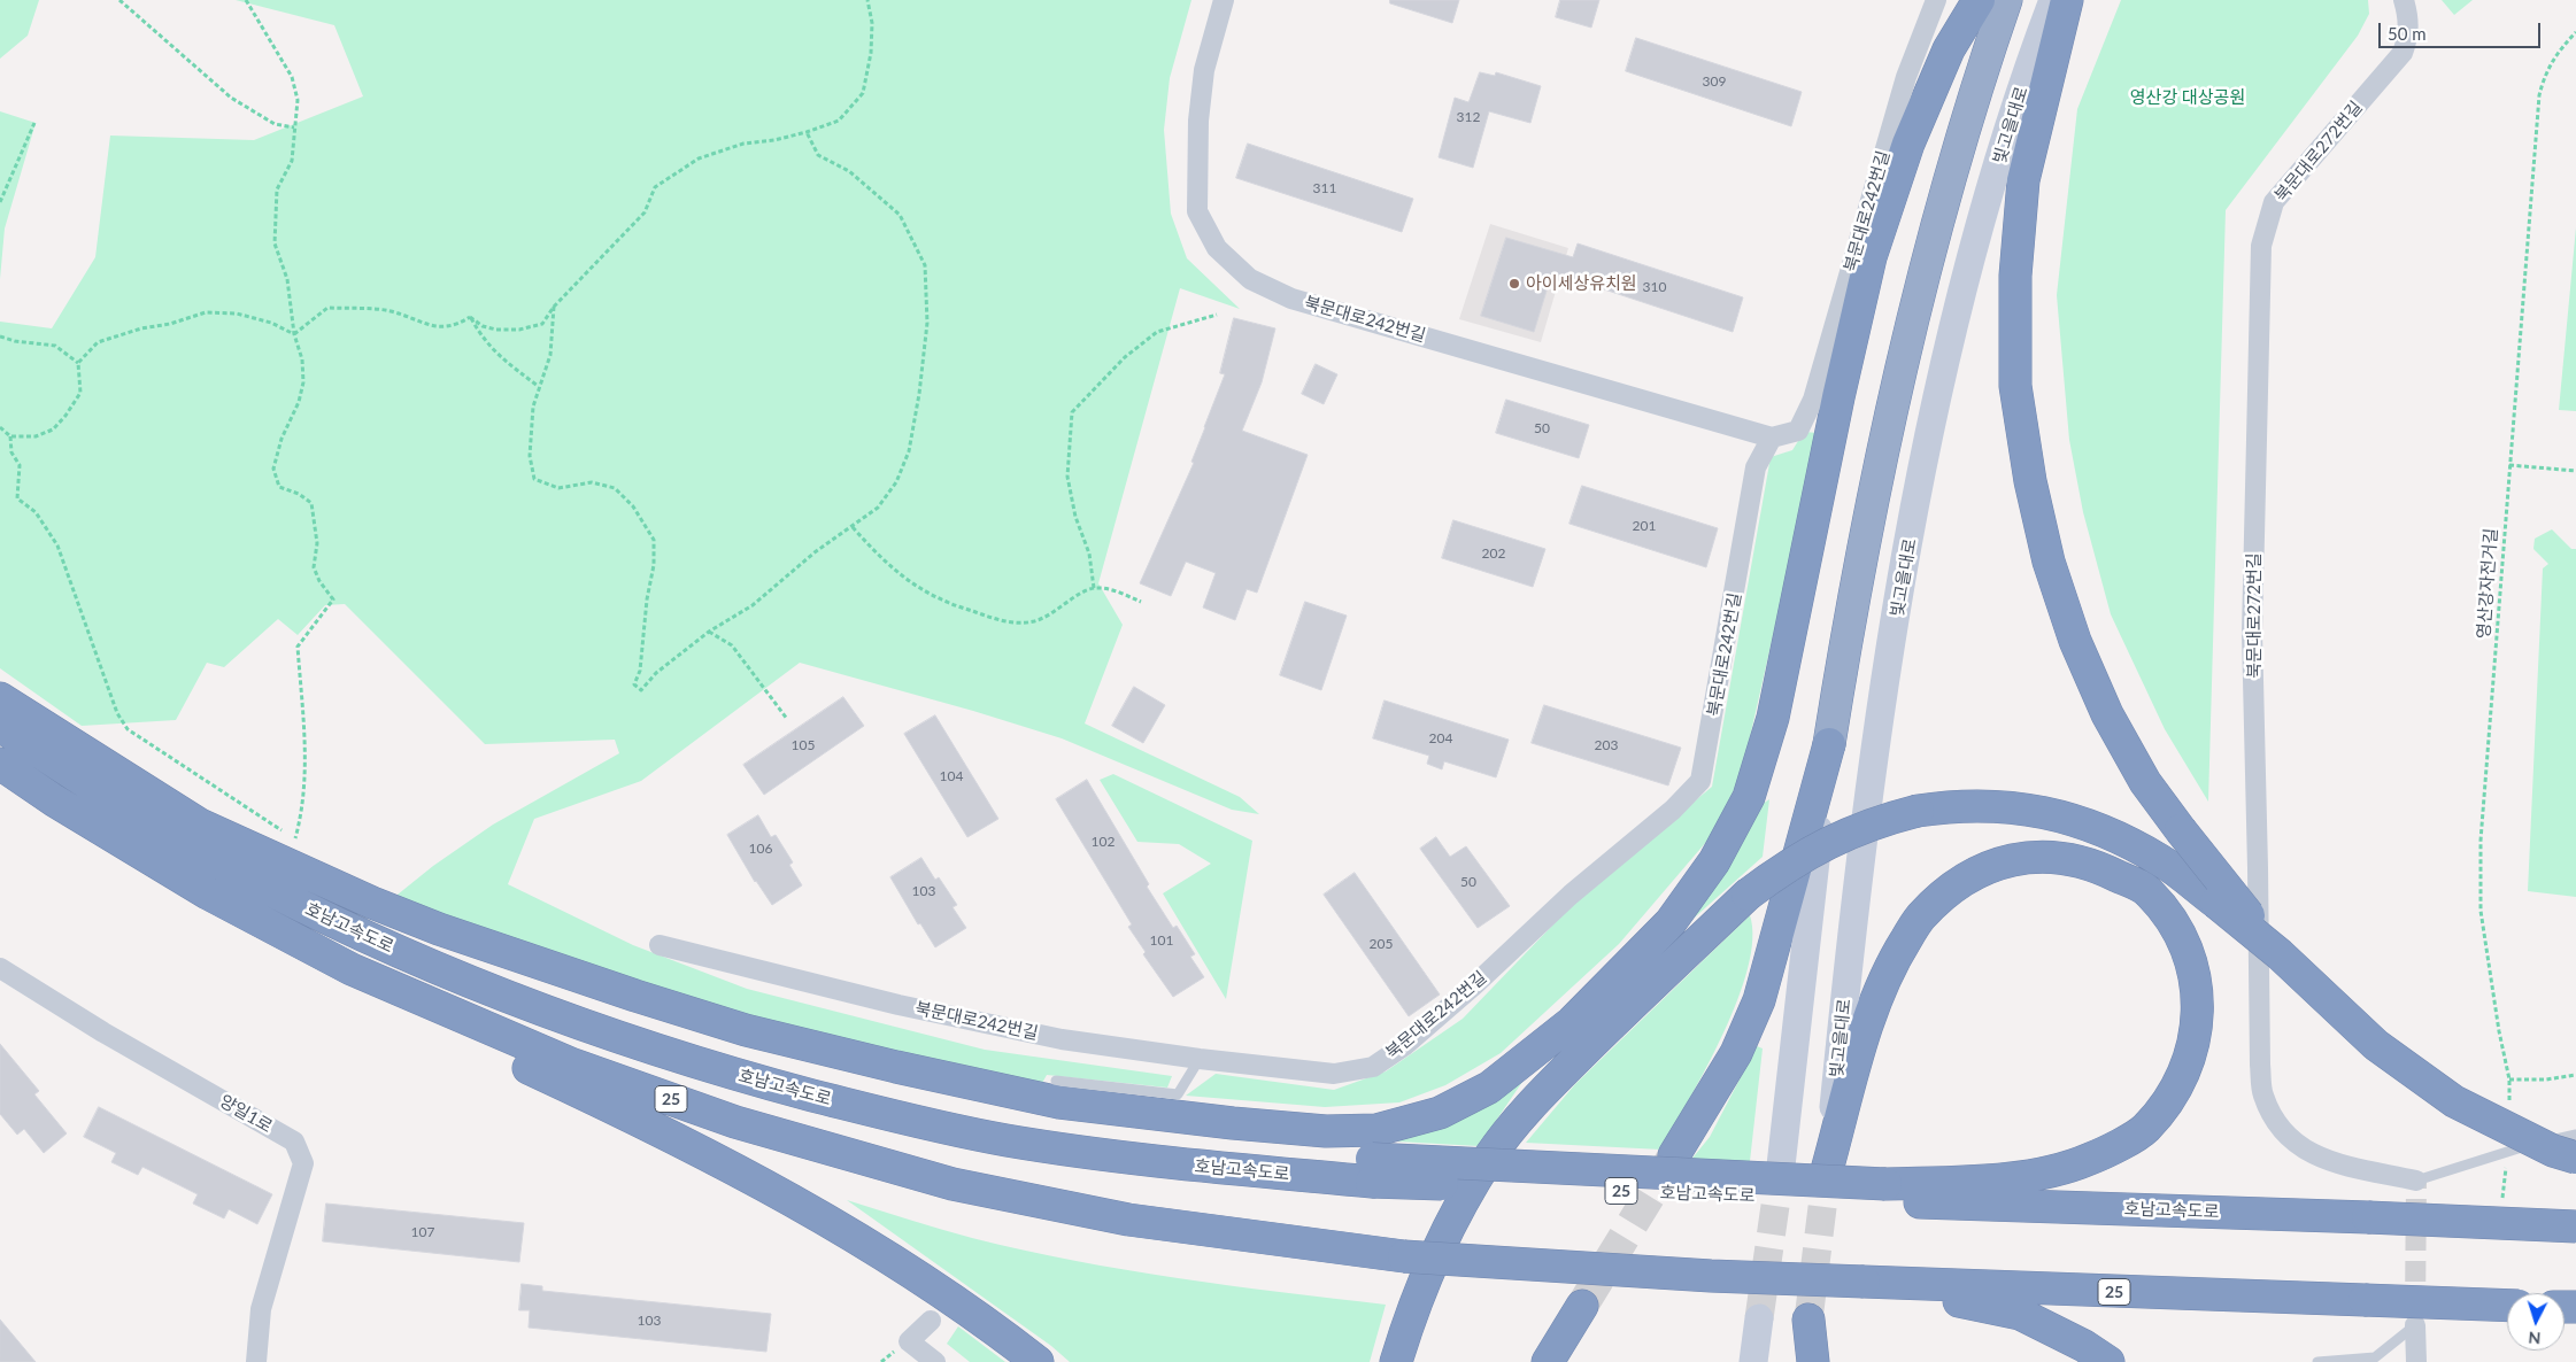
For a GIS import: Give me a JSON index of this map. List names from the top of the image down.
{
  "streets": {
    "highway": ["호남고속도로", "25"],
    "main road": ["빛고을대로"],
    "street": ["북문대로272번길", "북문대로242번길", "양일1로"],
    "path": ["영산강자전거길"]
  },
  "parks": ["영산강 대상공원"],
  "places": ["아이세상유치원"],
  "house_numbers": [
    "309",
    "312",
    "311",
    "310",
    "50",
    "201",
    "202",
    "204",
    "105",
    "203",
    "104",
    "102",
    "106",
    "50",
    "103",
    "101",
    "205",
    "107",
    "103"
  ],
  "scale_bar": "50 m",
  "north": "bottom"
}
